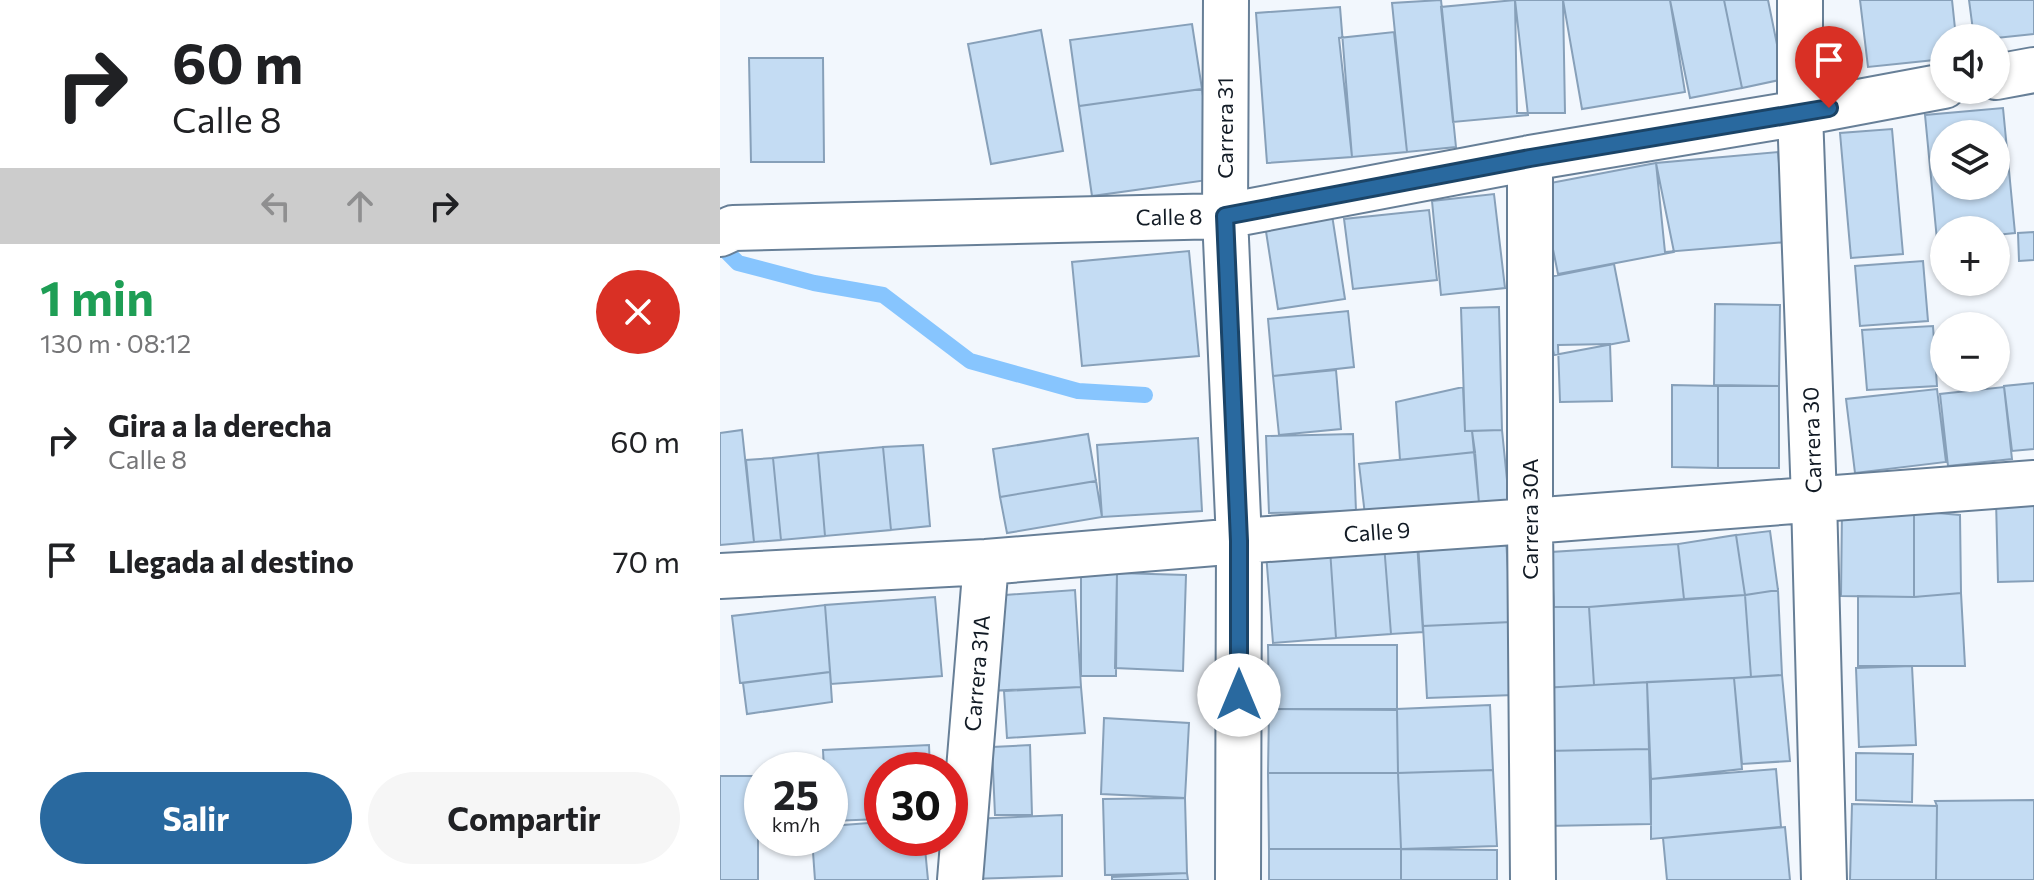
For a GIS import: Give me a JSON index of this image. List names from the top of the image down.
{
  "streets": {
    "street": [
      "Carrera 31",
      "Calle 8",
      "Carrera 30",
      "Carrera 30A",
      "Calle 9",
      "Carrera 31A"
    ]
  },
  "crossings": [
    ["Carrera 31", "Calle 8"],
    ["Carrera 31", "Calle 9"],
    ["Calle 8", "Carrera 30"],
    ["Calle 8", "Carrera 30A"],
    ["Carrera 30", "Calle 9"],
    ["Carrera 30A", "Calle 9"],
    ["Calle 9", "Carrera 31A"]
  ],
  "page": {
    "turn": ["60 m", "Calle 8"],
    "map_buttons": ["+", "−"],
    "heading": ["1 min", "130 m · 08:12"],
    "list": [
      {
        "name": "Gira a la derecha",
        "note": "Calle 8",
        "value": "60 m"
      },
      {
        "name": "Llegada al destino",
        "value": "70 m"
      }
    ],
    "speed": "25 km/h",
    "limit": "30",
    "buttons": ["Salir", "Compartir"]
  }
}
